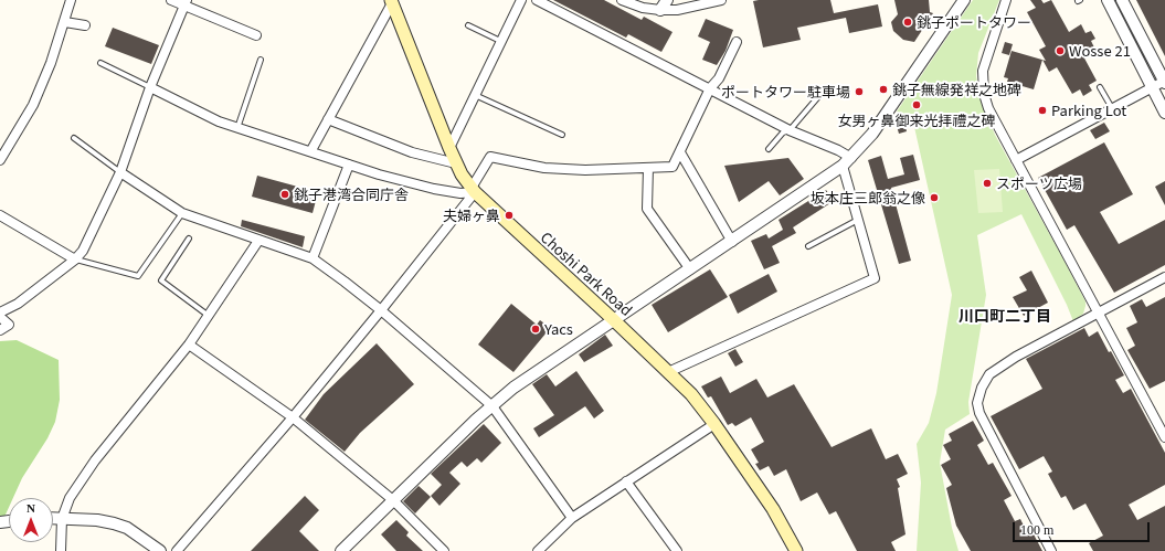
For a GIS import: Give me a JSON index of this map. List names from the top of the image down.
{
  "streets": {
    "main road": ["Choshi Park Road"]
  },
  "districts": ["川口町二丁目"],
  "places": [
    "銚子ポートタワー",
    "Wosse 21",
    "銚子無線発祥之地碑",
    "ポートタワー駐車場",
    "女男ヶ鼻御来光拝禮之碑",
    "Parking Lot",
    "スポーツ広場",
    "銚子港湾合同庁舎",
    "坂本庄三郎翁之像",
    "夫婦ヶ鼻",
    "Yacs"
  ],
  "scale_bar": "100 m",
  "north": "top"
}
